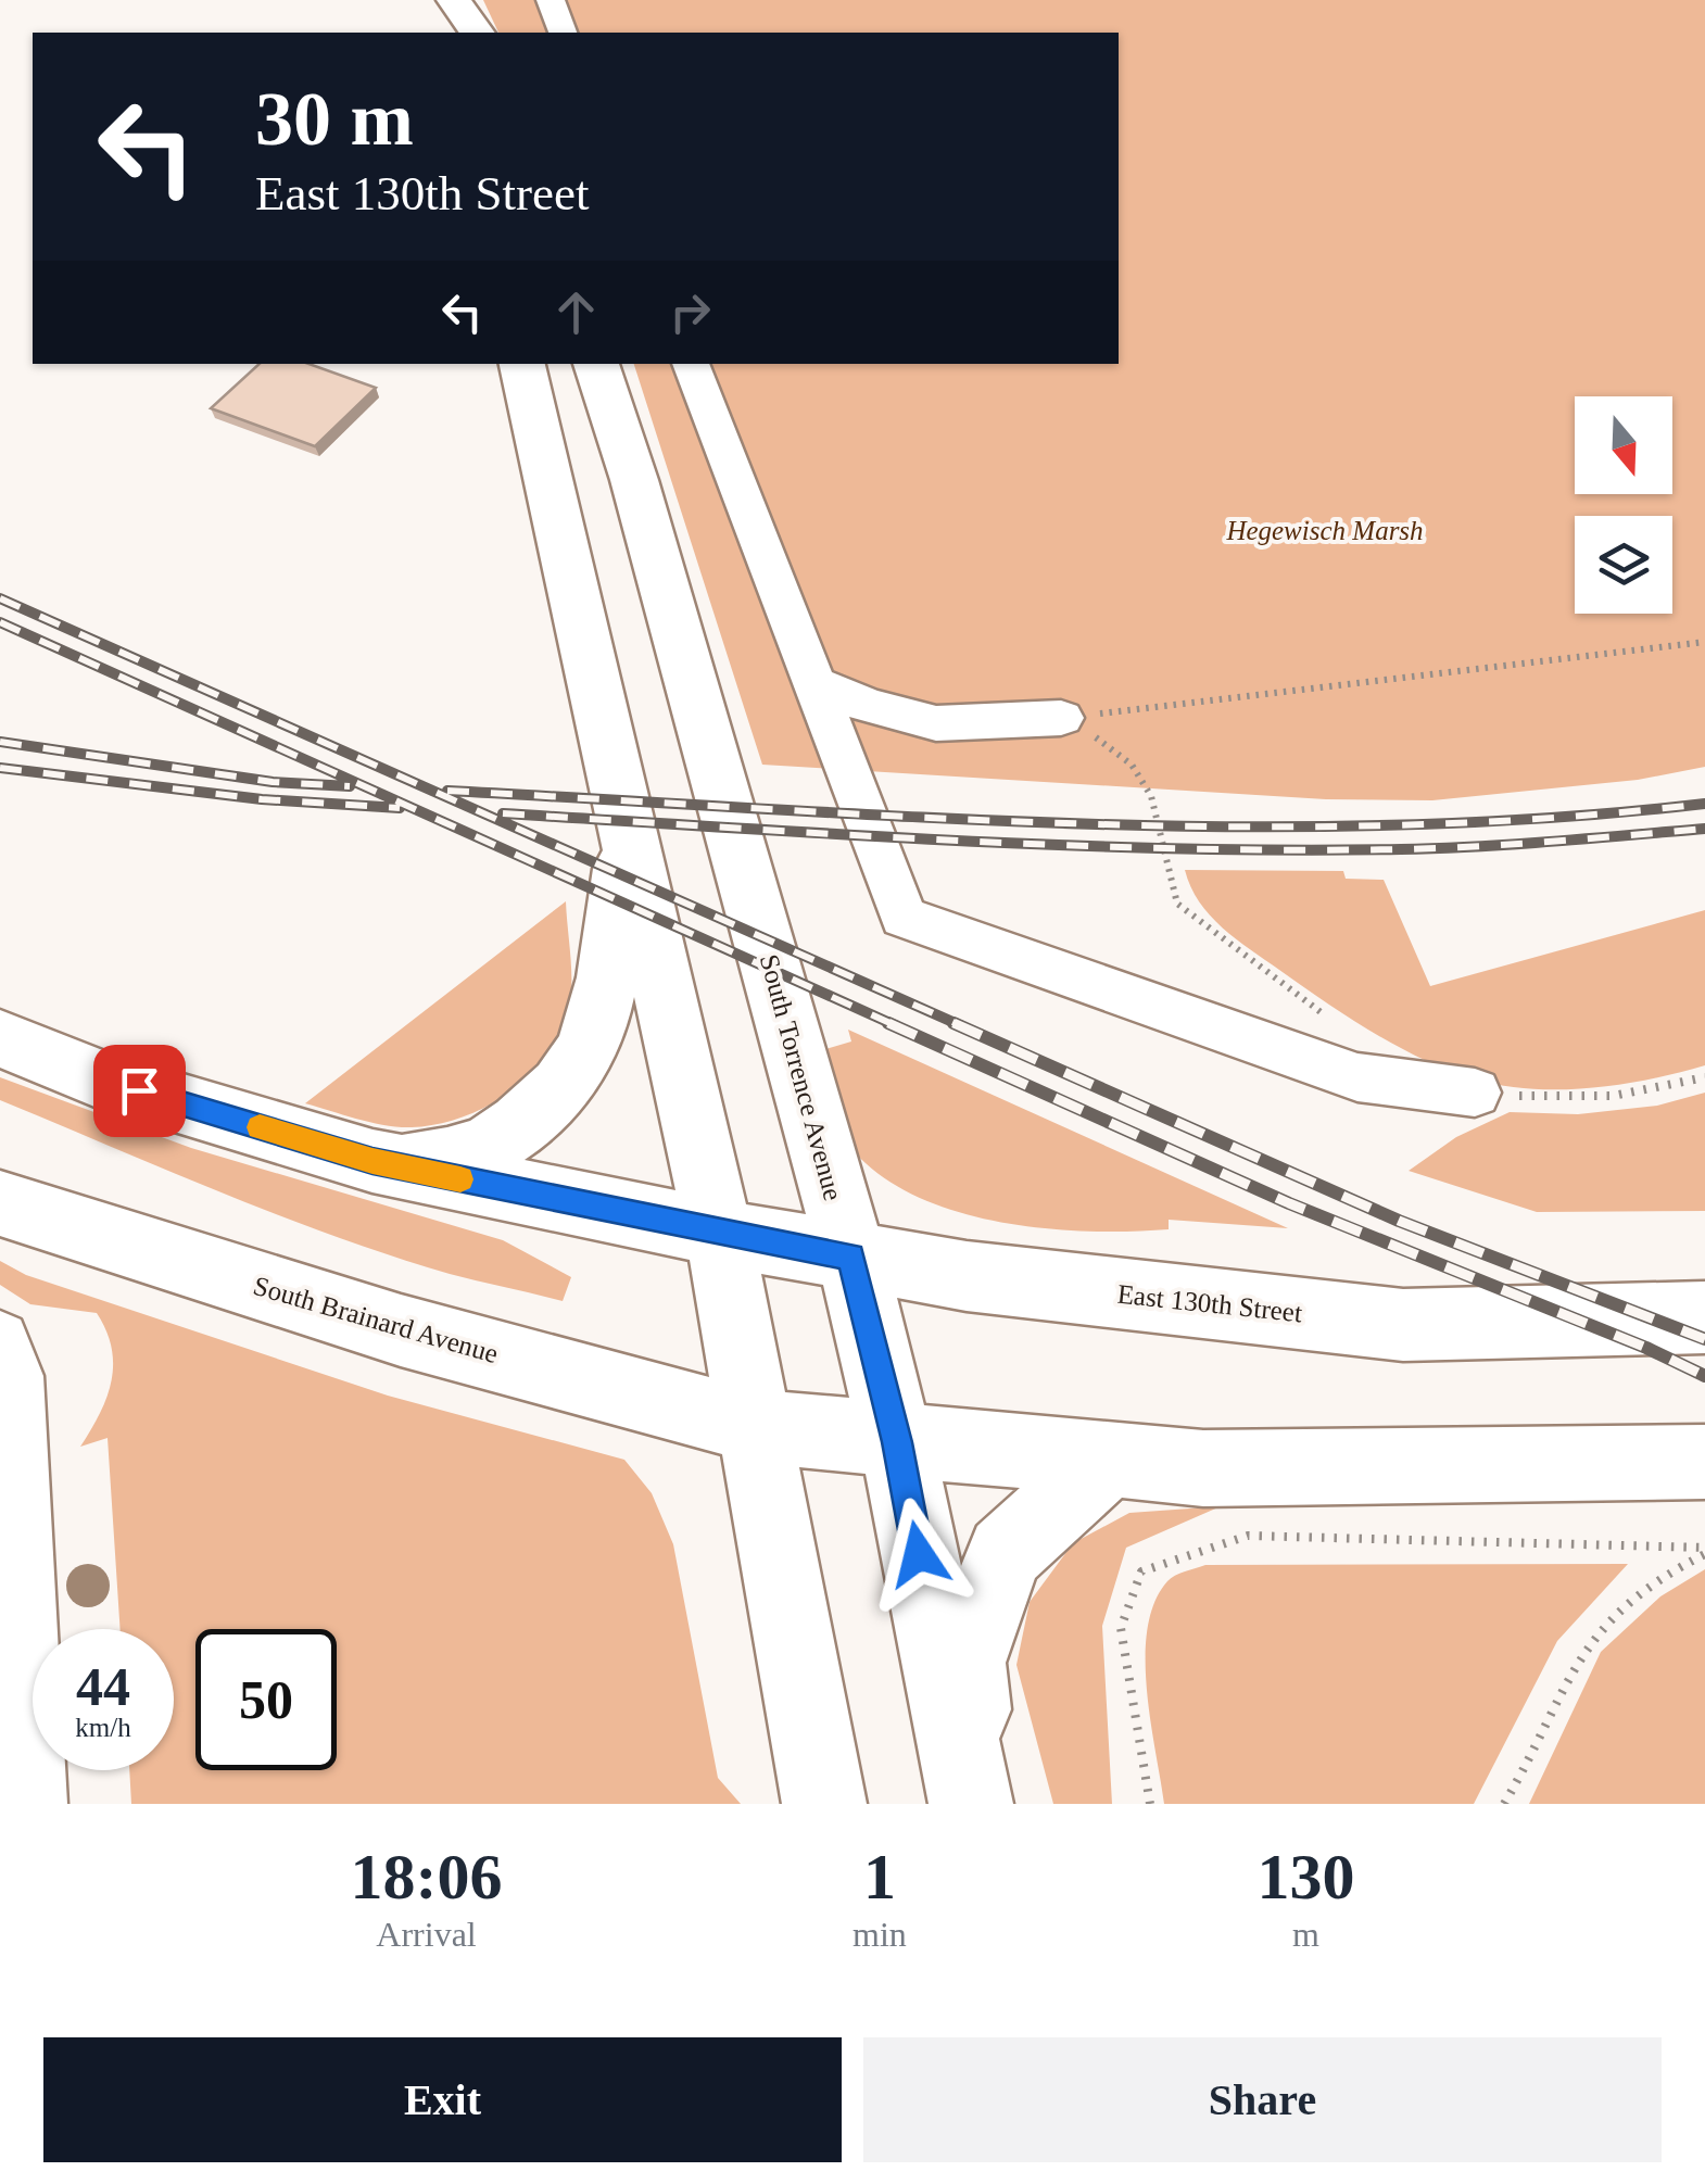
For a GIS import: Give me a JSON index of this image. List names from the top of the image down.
{
  "streets": {
    "main road": ["South Torrence Avenue", "East 130th Street", "South Brainard Avenue"]
  },
  "crossings": [
    ["South Torrence Avenue", "East 130th Street"]
  ],
  "parks": ["Hegewisch Marsh"],
  "north": "bottom",
  "page": {
    "turn": ["30 m", "East 130th Street"],
    "speed": "44 km/h",
    "limit": "50",
    "eta": [
      "18:06",
      "Arrival",
      "1",
      "min",
      "130",
      "m"
    ],
    "buttons": ["Exit", "Share"]
  }
}
